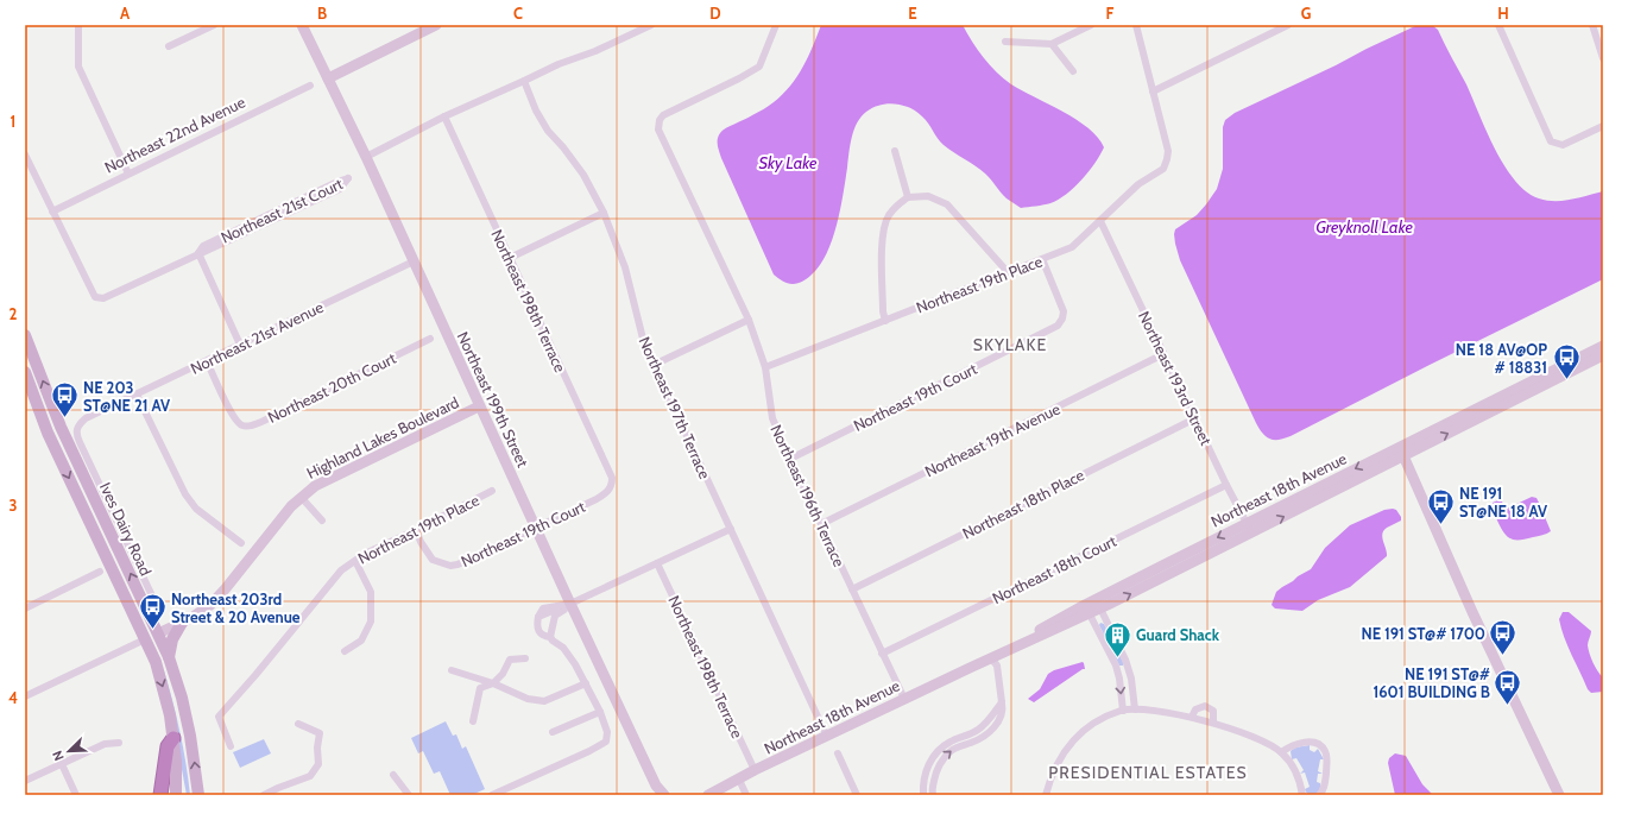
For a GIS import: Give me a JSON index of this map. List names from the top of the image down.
{
  "streets": {
    "main road": ["Ives Dairy Road"],
    "street": [
      "Northeast 22nd Avenue",
      "Northeast 21st Court",
      "Northeast 19th Place",
      "Northeast 198th Terrace",
      "Northeast 21st Avenue",
      "Northeast 193rd Street",
      "Northeast 20th Court",
      "Northeast 19th Court",
      "Northeast 199th Street",
      "Northeast 197th Terrace",
      "Highland Lakes Boulevard",
      "Northeast 19th Avenue",
      "Northeast 18th Avenue",
      "Northeast 196th Terrace",
      "Northeast 18th Place",
      "Northeast 18th Court"
    ]
  },
  "crossings": [
    ["Northeast 22nd Avenue", "Northeast 21st Court"],
    ["Northeast 19th Place", "Northeast 193rd Street"],
    ["Northeast 19th Place", "Northeast 19th Court"],
    ["Northeast 19th Place", "Northeast 196th Terrace"],
    ["Northeast 198th Terrace", "Northeast 19th Court"],
    ["Northeast 198th Terrace", "Northeast 18th Avenue"],
    ["Northeast 21st Avenue", "Northeast 20th Court"],
    ["Northeast 21st Avenue", "Northeast 199th Street"],
    ["Northeast 193rd Street", "Northeast 19th Avenue"],
    ["Northeast 193rd Street", "Northeast 18th Avenue"],
    ["Northeast 193rd Street", "Northeast 18th Place"],
    ["Northeast 193rd Street", "Northeast 18th Court"],
    ["Northeast 19th Court", "Northeast 199th Street"],
    ["Northeast 19th Court", "Northeast 196th Terrace"],
    ["Northeast 199th Street", "Highland Lakes Boulevard"],
    ["Northeast 197th Terrace", "Northeast 18th Avenue"],
    ["Highland Lakes Boulevard", "Ives Dairy Road"],
    ["Northeast 19th Avenue", "Northeast 196th Terrace"],
    ["Northeast 18th Avenue", "Northeast 196th Terrace"],
    ["Northeast 196th Terrace", "Northeast 18th Place"],
    ["Northeast 196th Terrace", "Northeast 18th Court"]
  ],
  "districts": ["SKYLAKE", "PRESIDENTIAL ESTATES"],
  "water": ["Sky Lake", "Greyknoll Lake"],
  "places": {
    "bus stop": [
      "NE 18 AV@OP # 18831",
      "NE 203 ST@NE 21 AV",
      "NE 191 ST@NE 18 AV",
      "Northeast 203rd Street & 20 Avenue",
      "NE 191 ST@# 1700",
      "NE 191 ST@# 1601 BUILDING B"
    ],
    "building": ["Guard Shack"]
  },
  "north": "bottom left",
  "grid": {
    "columns": [
      "A",
      "B",
      "C",
      "D",
      "E",
      "F",
      "G",
      "H"
    ],
    "rows": [
      "1",
      "2",
      "3",
      "4"
    ]
  }
}
